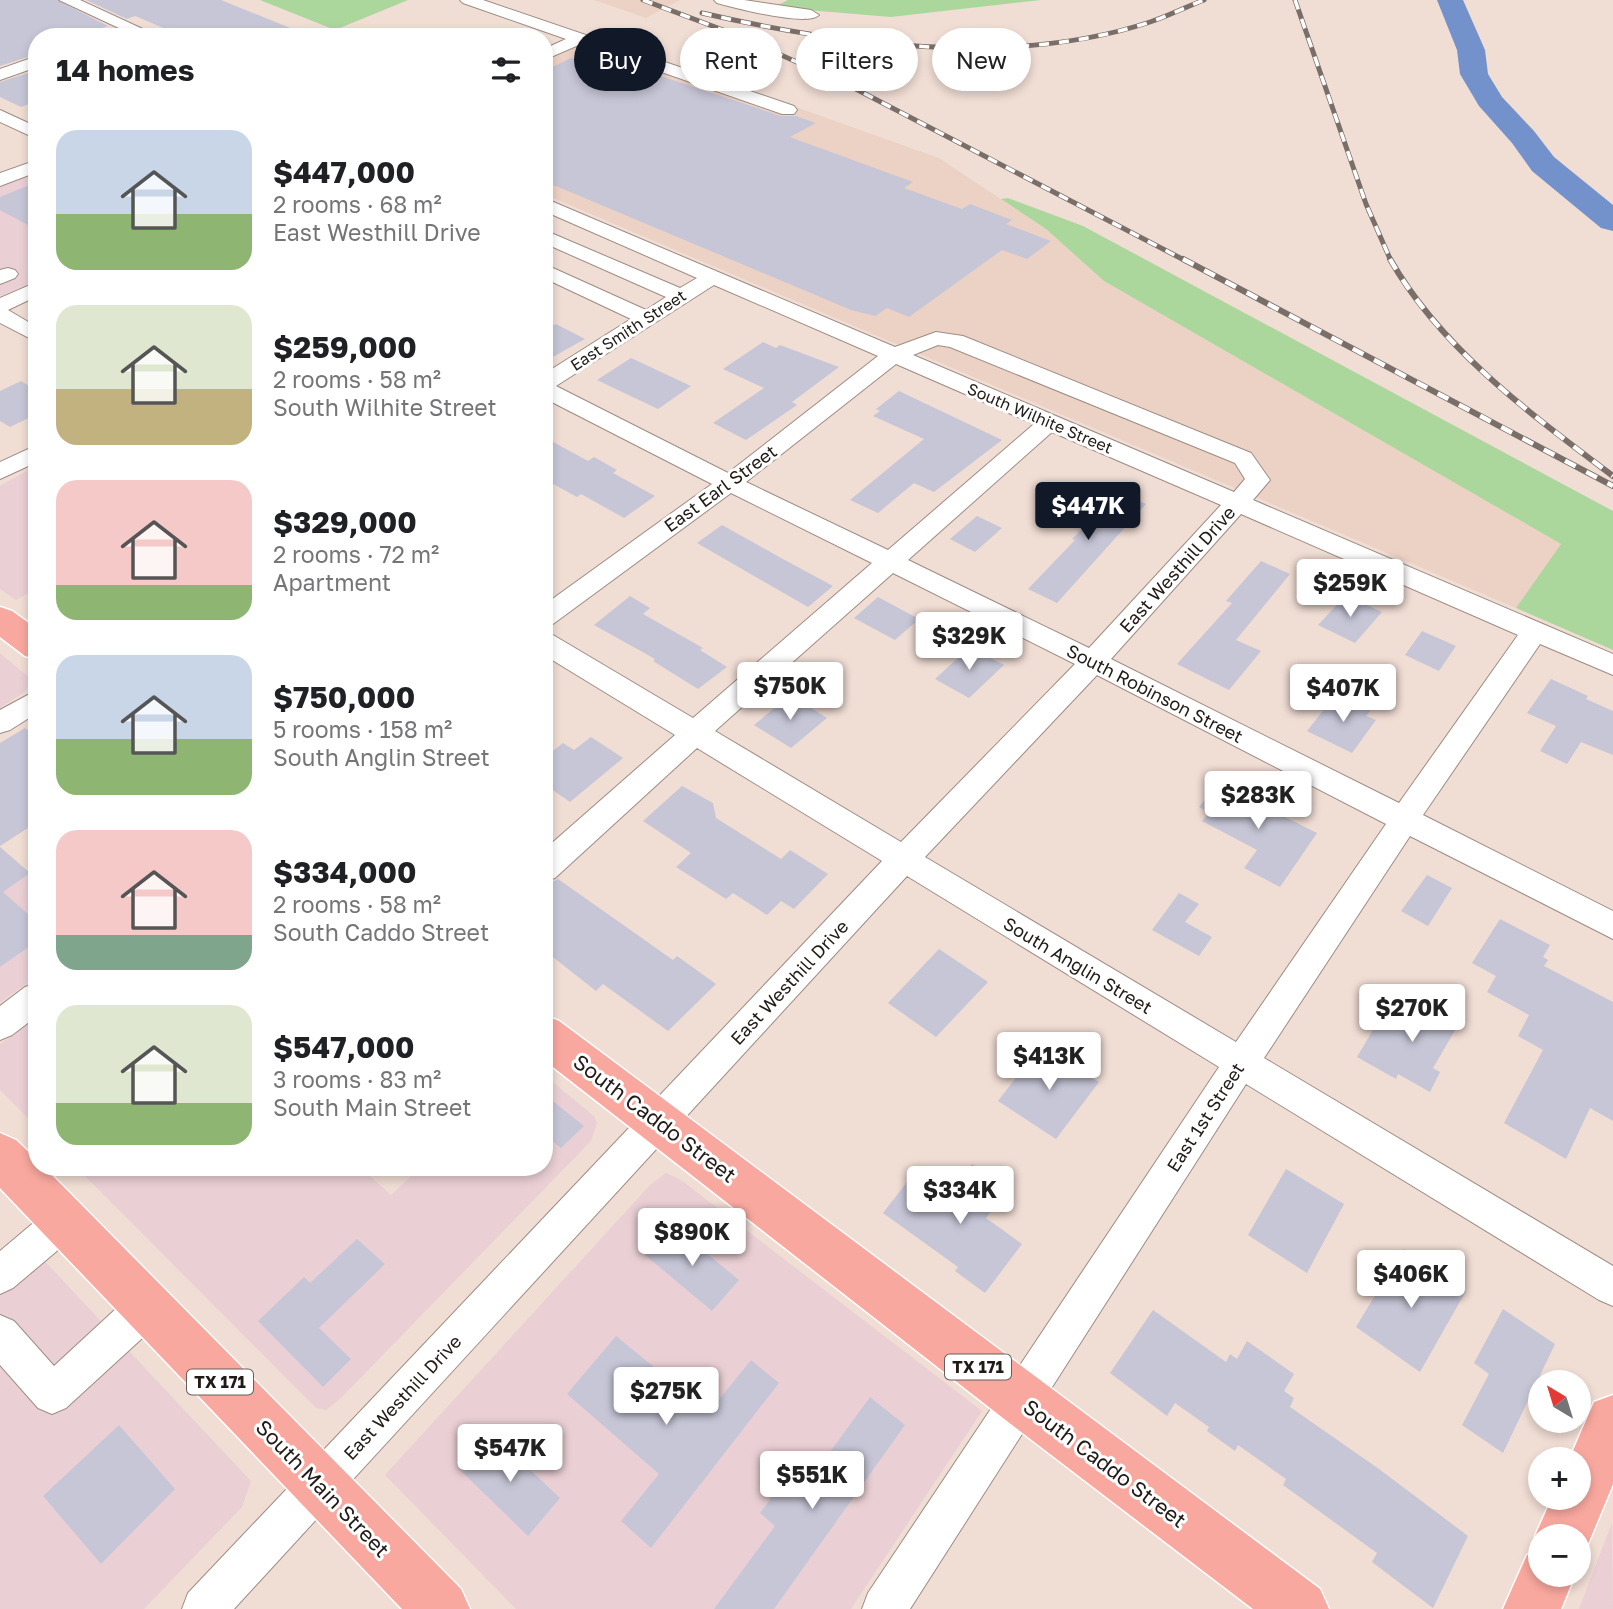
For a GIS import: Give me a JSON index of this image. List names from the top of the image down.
{
  "streets": {
    "main road": ["South Caddo Street", "TX 171", "South Main Street"],
    "street": [
      "East Smith Street",
      "South Wilhite Street",
      "East Earl Street",
      "East Westhill Drive",
      "South Robinson Street",
      "South Anglin Street",
      "East 1st Street"
    ]
  },
  "crossings": [
    ["East Smith Street", "South Wilhite Street"],
    ["South Wilhite Street", "East Earl Street"],
    ["South Wilhite Street", "East Westhill Drive"],
    ["South Wilhite Street", "East 1st Street"],
    ["East Earl Street", "East Westhill Drive"],
    ["East Earl Street", "South Robinson Street"],
    ["East Westhill Drive", "South Robinson Street"],
    ["East Westhill Drive", "South Anglin Street"],
    ["East Westhill Drive", "South Caddo Street"],
    ["East Westhill Drive", "South Main Street"],
    ["South Robinson Street", "East 1st Street"],
    ["South Anglin Street", "East 1st Street"],
    ["East 1st Street", "South Caddo Street"]
  ],
  "north": "top left",
  "page": {
    "chip": [
      "Buy",
      "Rent",
      "Filters",
      "New"
    ],
    "heading": "14 homes",
    "list": [
      {
        "name": "$447,000",
        "note": "2 rooms · 68 m² · East Westhill Drive"
      },
      {
        "name": "$259,000",
        "note": "2 rooms · 58 m² · South Wilhite Street"
      },
      {
        "name": "$329,000",
        "note": "2 rooms · 72 m² · Apartment"
      },
      {
        "name": "$750,000",
        "note": "5 rooms · 158 m² · South Anglin Street"
      },
      {
        "name": "$334,000",
        "note": "2 rooms · 58 m² · South Caddo Street"
      },
      {
        "name": "$547,000",
        "note": "3 rooms · 83 m² · South Main Street"
      }
    ],
    "price": [
      "$447K",
      "$259K",
      "$329K",
      "$750K",
      "$407K",
      "$283K",
      "$270K",
      "$413K",
      "$334K",
      "$890K",
      "$406K",
      "$275K",
      "$547K",
      "$551K"
    ],
    "map_buttons": ["+", "−"]
  }
}
